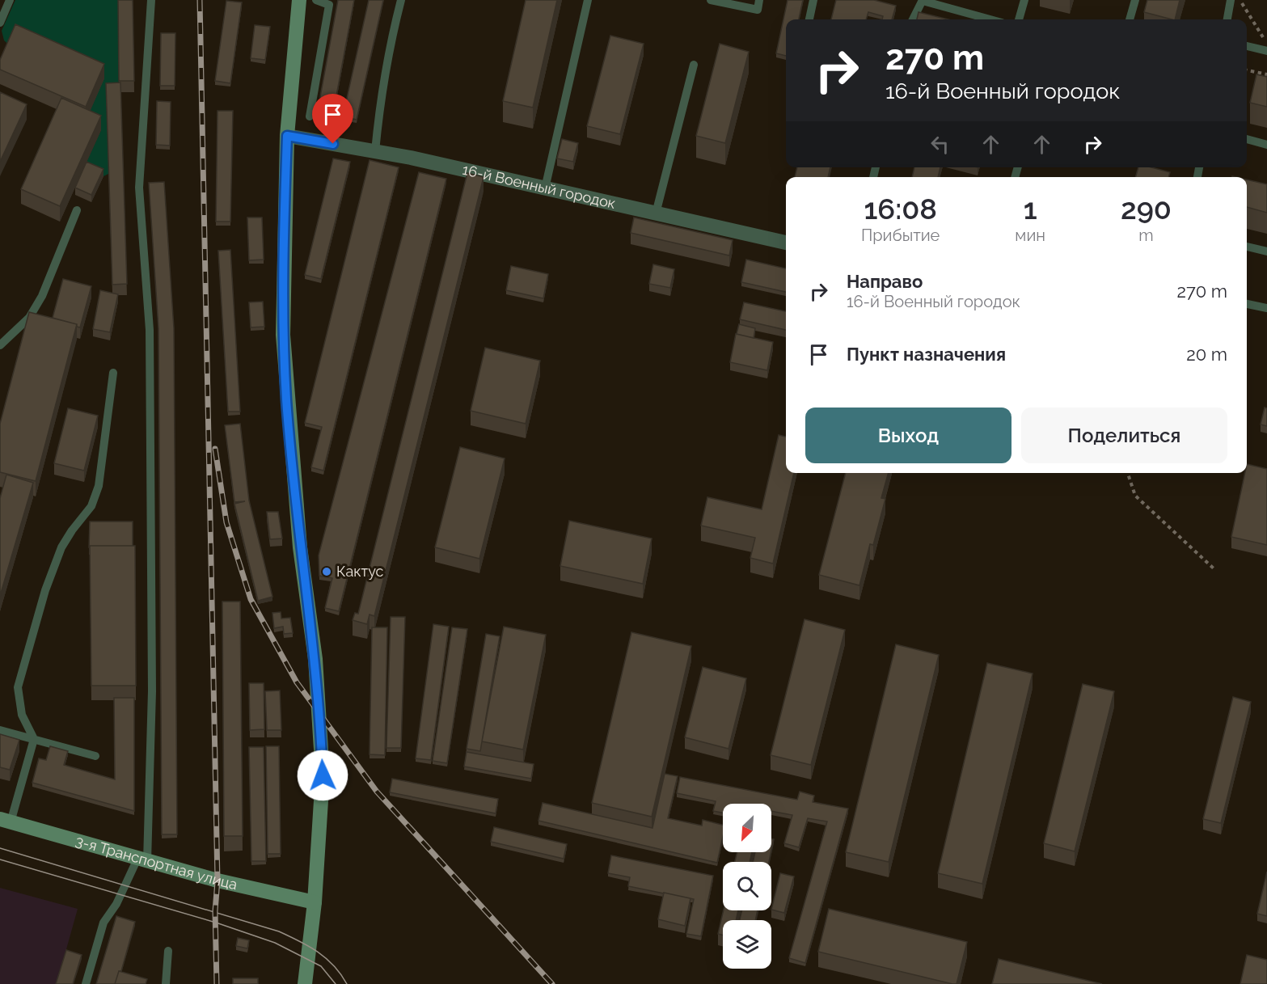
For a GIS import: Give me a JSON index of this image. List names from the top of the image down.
{
  "streets": {
    "main road": ["3-я Транспортная улица"],
    "street": ["16-й Военный городок"]
  },
  "places": ["Кактус"],
  "north": "bottom left",
  "page": {
    "turn": ["270 m", "16-й Военный городок"],
    "eta": [
      "16:08",
      "Прибытие",
      "1",
      "мин",
      "290",
      "m"
    ],
    "list": [
      {
        "name": "Направо",
        "note": "16-й Военный городок",
        "value": "270 m"
      },
      {
        "name": "Пункт назначения",
        "value": "20 m"
      }
    ],
    "buttons": ["Выход", "Поделиться"]
  }
}
